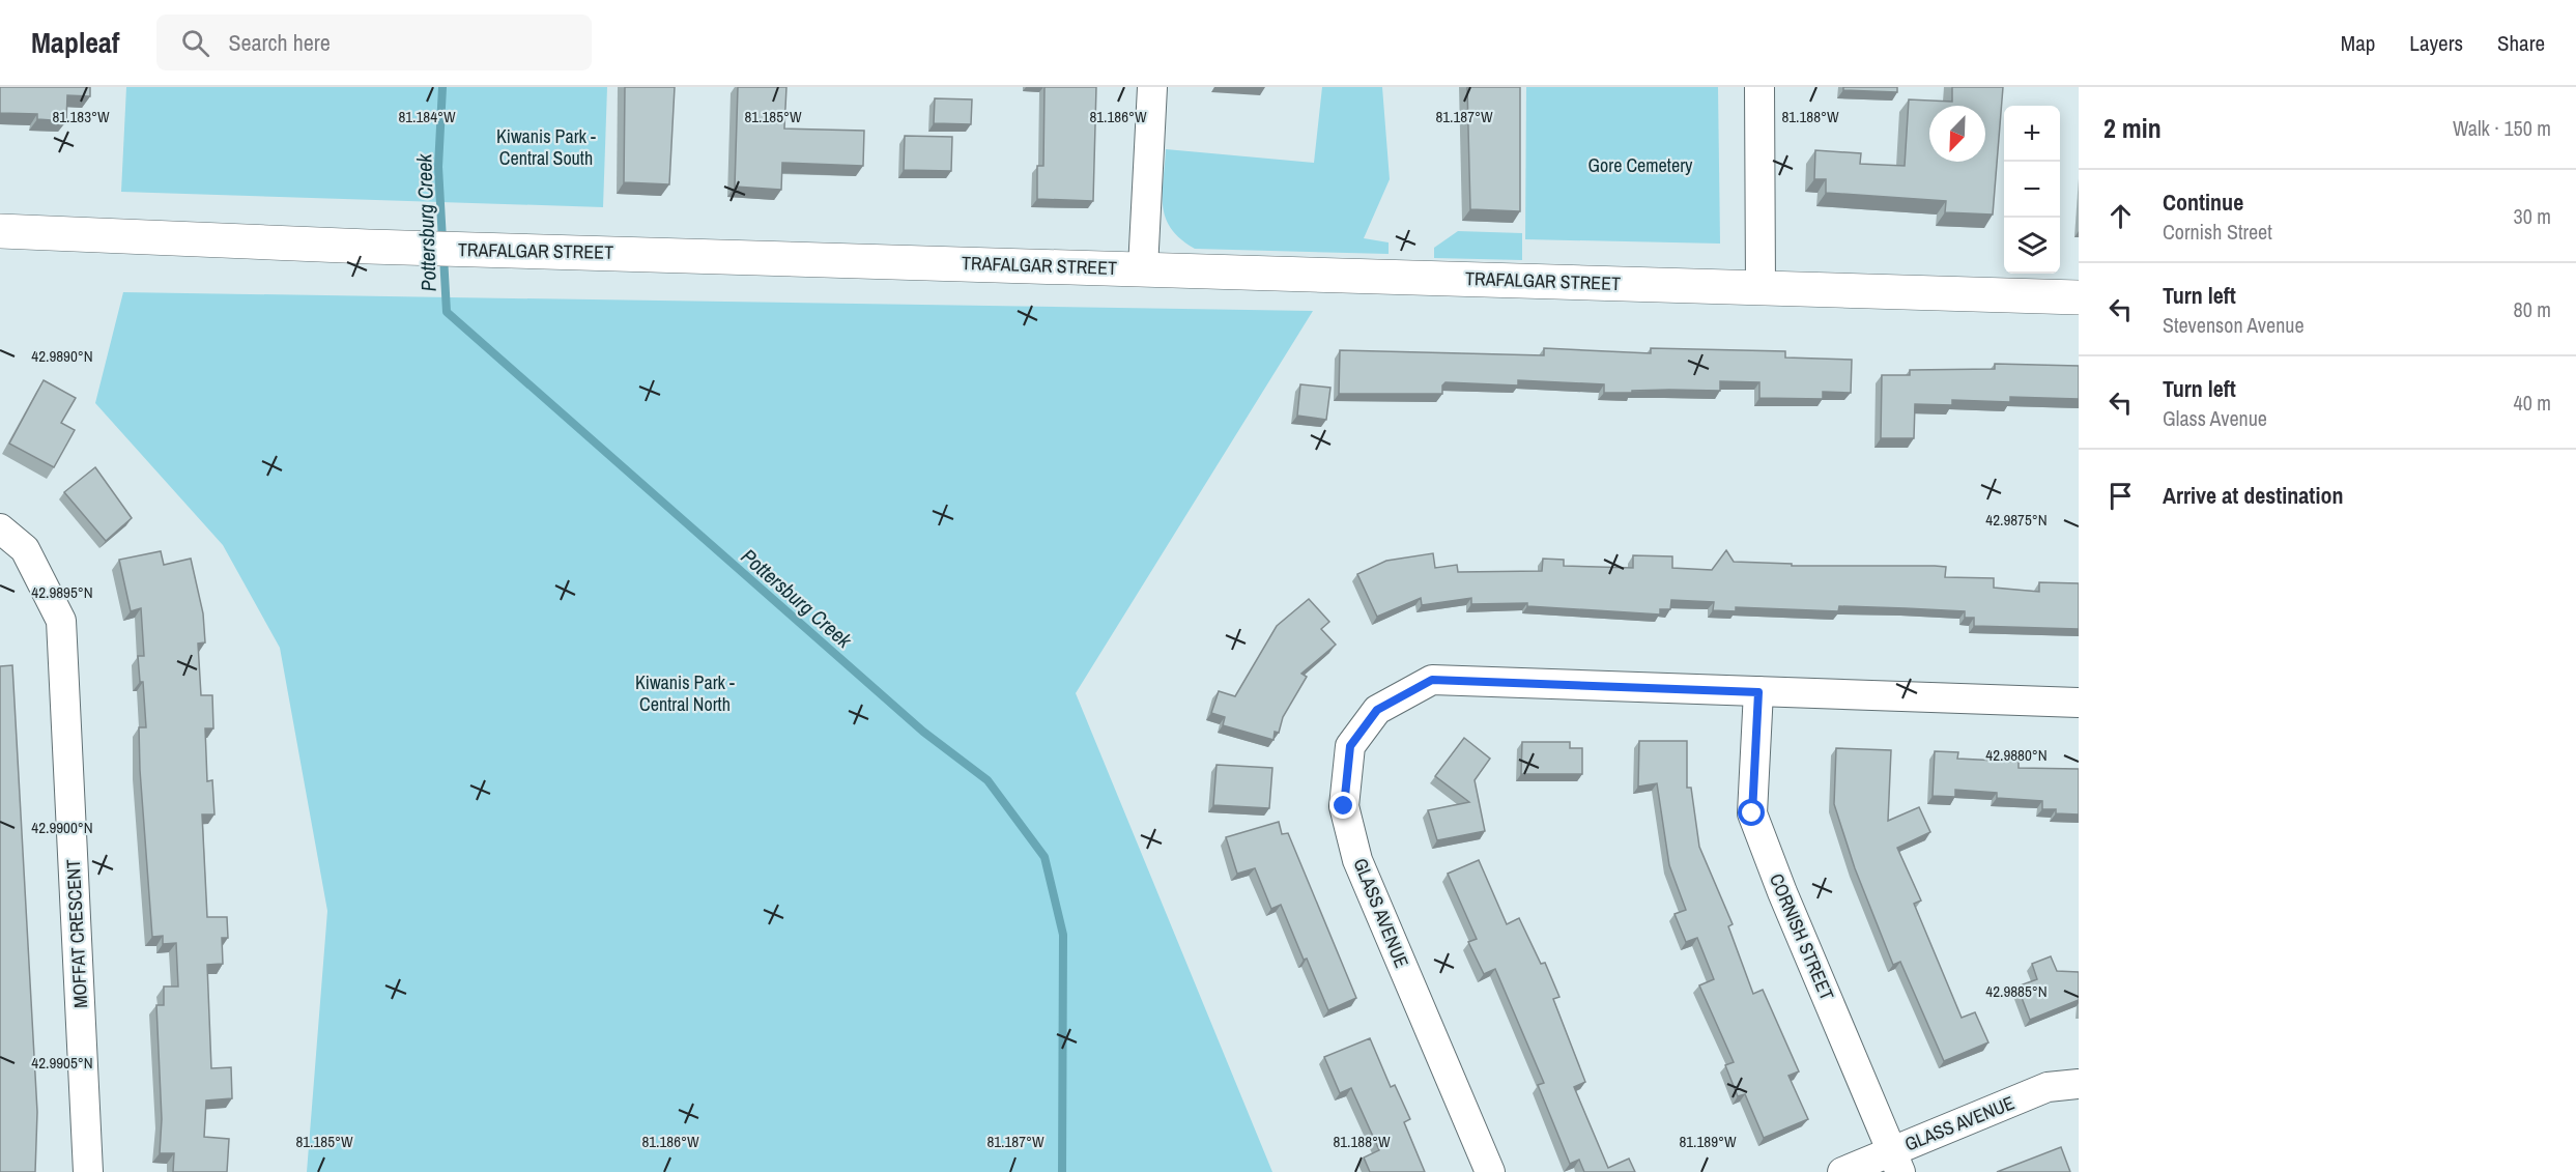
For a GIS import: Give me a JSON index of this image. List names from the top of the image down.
{
  "streets": {
    "main road": ["TRAFALGAR STREET"],
    "street": ["GLASS AVENUE", "MOFFAT CRESCENT", "CORNISH STREET"]
  },
  "crossings": [
    ["GLASS AVENUE", "CORNISH STREET"]
  ],
  "water": ["Pottersburg Creek"],
  "parks": ["Kiwanis Park - Central South", "Gore Cemetery", "Kiwanis Park - Central North"],
  "north": "bottom left",
  "page": {
    "header": "Mapleaf",
    "search": "Search here",
    "nav": ["Map", "Layers", "Share"],
    "heading": ["2 min", "Walk · 150 m"],
    "map_buttons": ["+", "−"],
    "list": [
      ["Continue", "Cornish Street", "30 m"],
      ["Turn left", "Stevenson Avenue", "80 m"],
      ["Turn left", "Glass Avenue", "40 m"],
      "Arrive at destination"
    ]
  },
  "coordinates": [
    "81.183°W",
    "81.184°W",
    "81.185°W",
    "81.187°W",
    "81.188°W",
    "81.186°W",
    "42.9890°N",
    "42.9875°N",
    "42.9895°N",
    "42.9880°N",
    "42.9900°N",
    "42.9885°N",
    "42.9905°N",
    "81.189°W"
  ]
}
